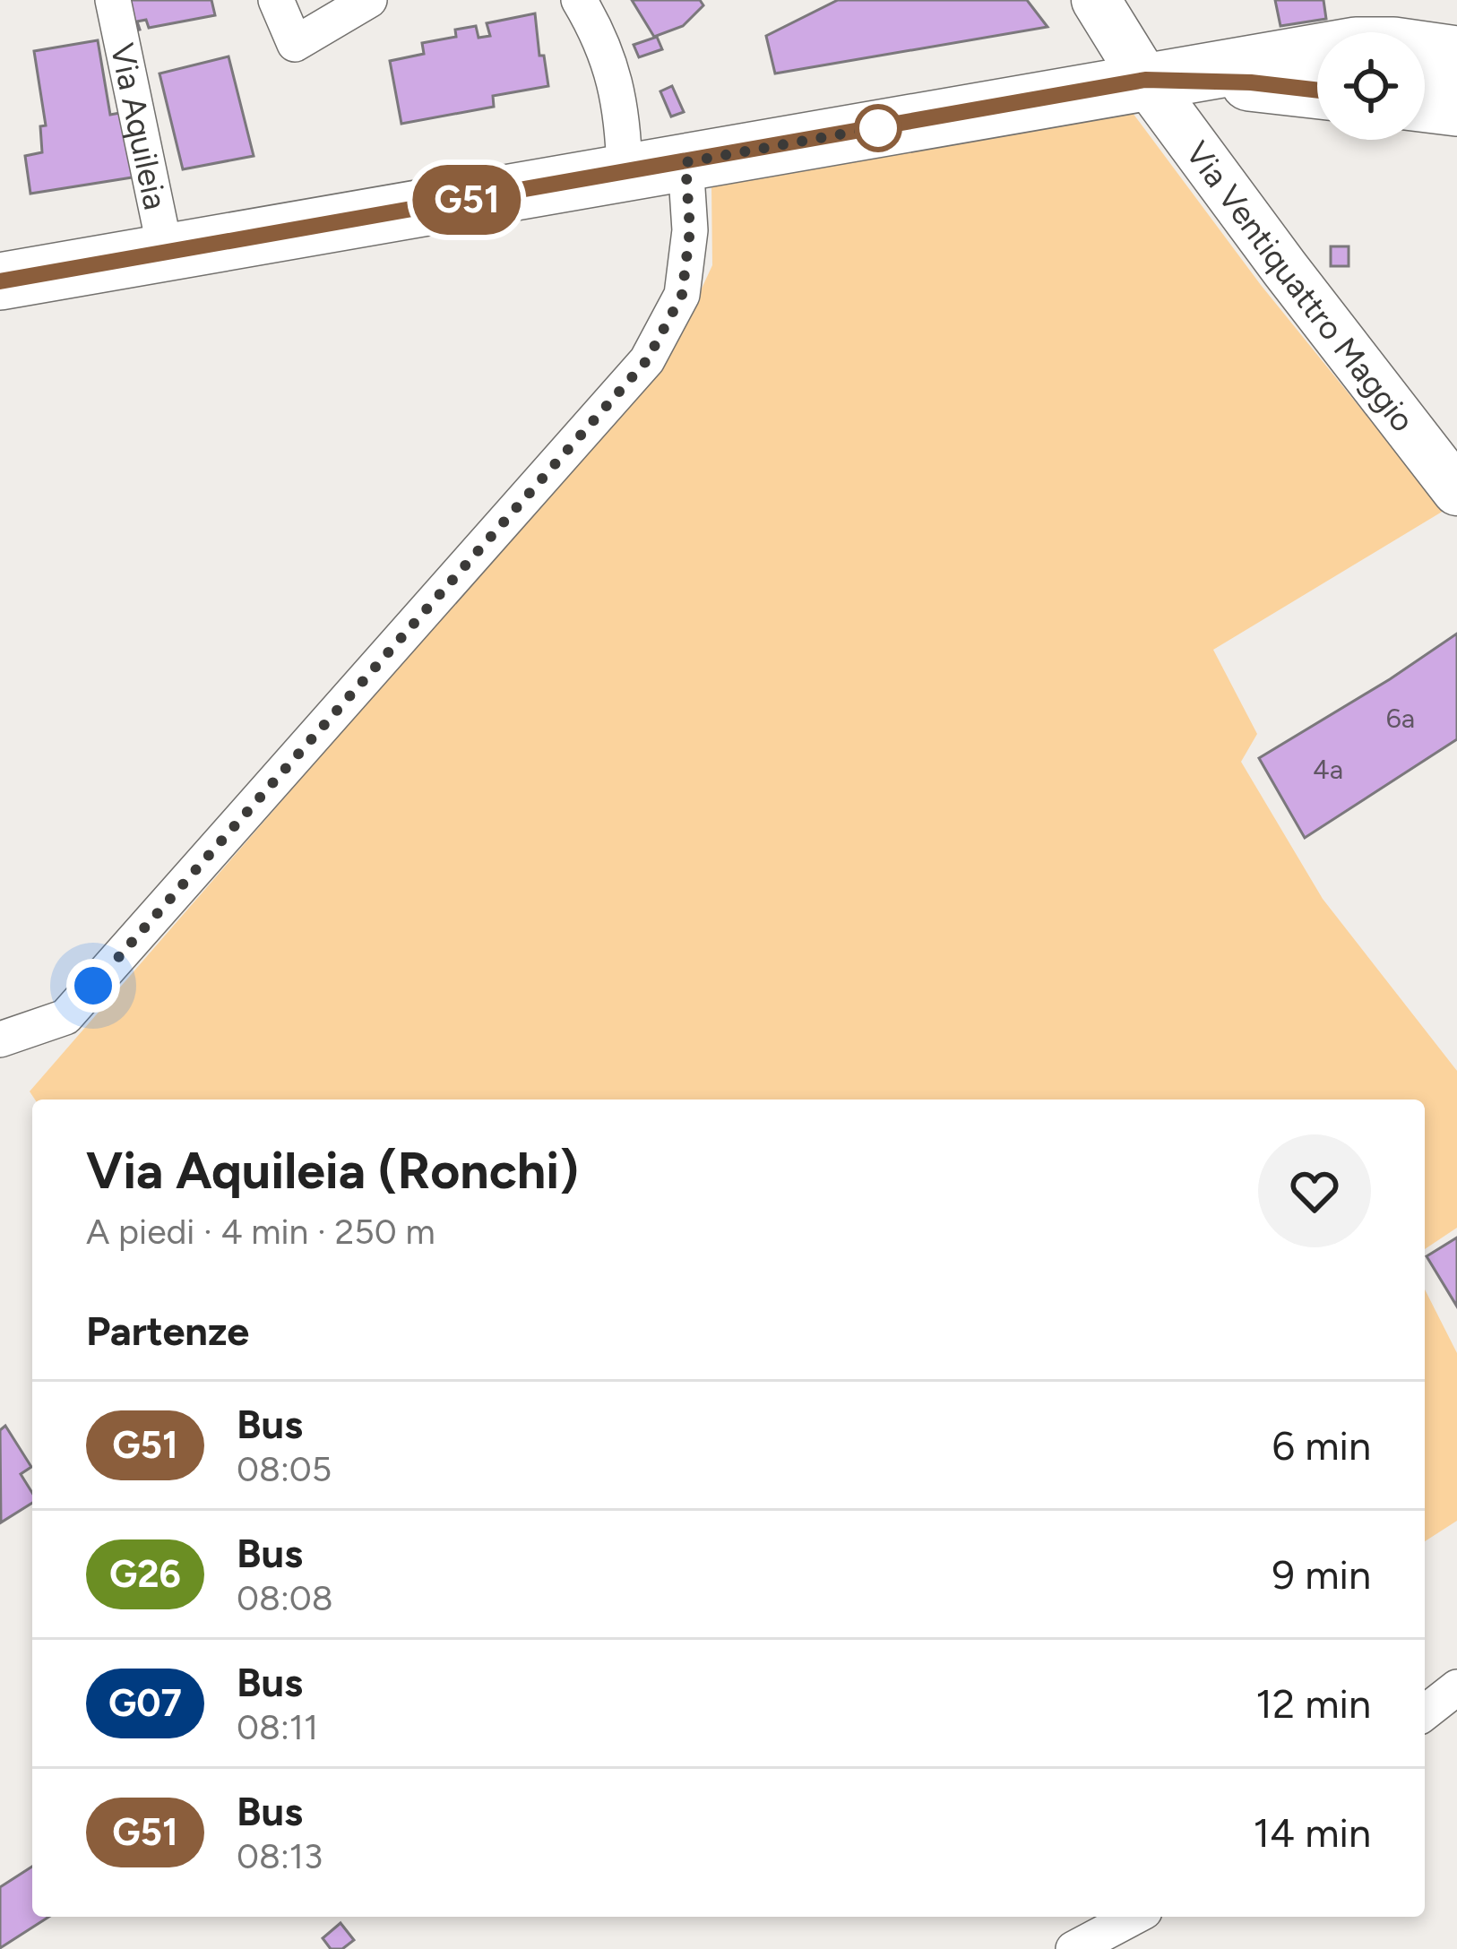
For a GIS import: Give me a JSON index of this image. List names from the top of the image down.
{
  "streets": {
    "main road": ["Via Aquileia"],
    "street": ["Via Ventiquattro Maggio"]
  },
  "crossings": [
    ["Via Aquileia", "Via Ventiquattro Maggio"]
  ],
  "lines": ["bus line G51"],
  "house_numbers": ["6a", "4a"],
  "page": {
    "on_map": "G51",
    "heading": [
      ["Via Aquileia (Ronchi)", "A piedi · 4 min · 250 m"],
      "Partenze"
    ],
    "list": [
      {
        "mark": "G51",
        "name": "Bus",
        "note": "08:05",
        "value": "6 min"
      },
      {
        "mark": "G26",
        "name": "Bus",
        "note": "08:08",
        "value": "9 min"
      },
      {
        "mark": "G07",
        "name": "Bus",
        "note": "08:11",
        "value": "12 min"
      },
      {
        "mark": "G51",
        "name": "Bus",
        "note": "08:13",
        "value": "14 min"
      }
    ]
  }
}
